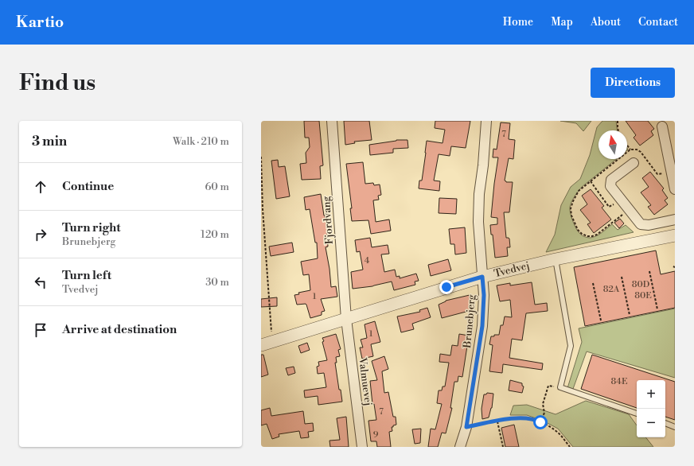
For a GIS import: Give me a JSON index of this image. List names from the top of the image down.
{
  "streets": {
    "street": [
      "Fjordvang",
      "Tvedvej",
      "Brunebjerg",
      "Valmuevej"
    ]
  },
  "crossings": [
    ["Fjordvang", "Tvedvej"],
    ["Fjordvang", "Valmuevej"],
    ["Tvedvej", "Brunebjerg"],
    ["Tvedvej", "Valmuevej"]
  ],
  "house_numbers": [
    "7",
    "4",
    "80D",
    "82A",
    "80E",
    "1",
    "1",
    "84E",
    "7",
    "9"
  ],
  "north": "top",
  "page": {
    "header": "Kartio",
    "nav": [
      "Home",
      "Map",
      "About",
      "Contact"
    ],
    "buttons": "Directions",
    "title": "Find us",
    "heading": ["3 min", "Walk · 210 m"],
    "list": [
      ["Continue", "60 m"],
      ["Turn right", "Brunebjerg", "120 m"],
      ["Turn left", "Tvedvej", "30 m"],
      "Arrive at destination"
    ],
    "map_buttons": ["+", "−"]
  }
}
